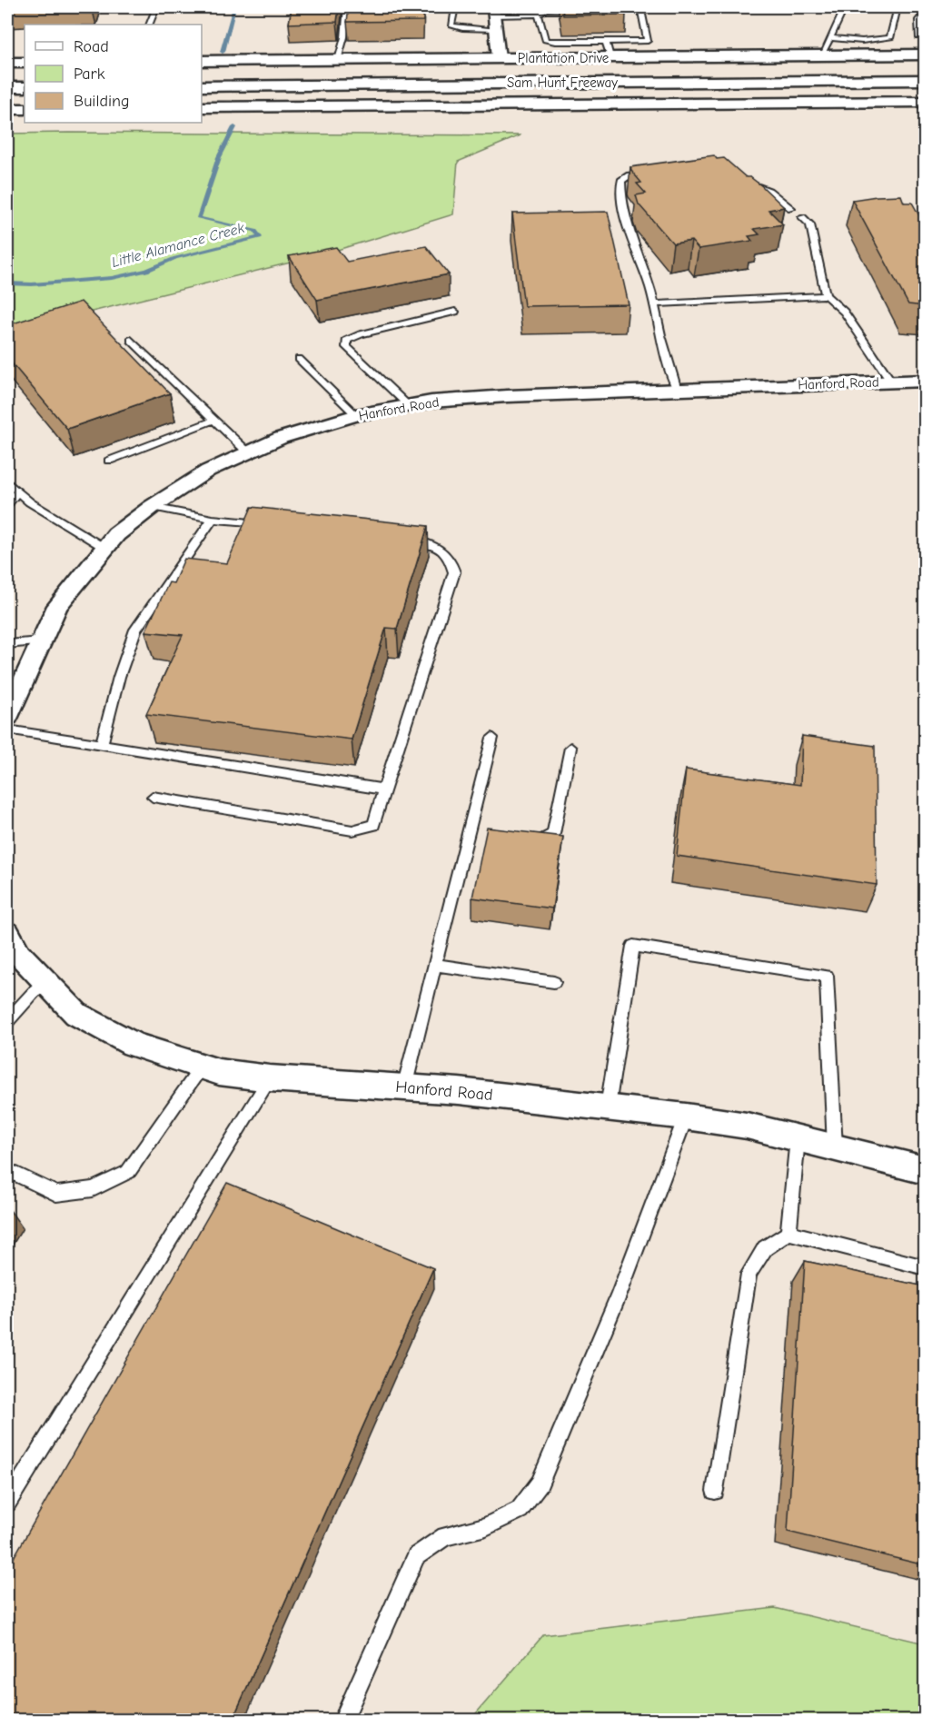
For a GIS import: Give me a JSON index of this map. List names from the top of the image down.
{
  "streets": {
    "main road": ["Plantation Drive", "Sam Hunt Freeway"],
    "street": ["Hanford Road"]
  },
  "water": ["Little Alamance Creek"],
  "legend": ["Road", "Park", "Building"]
}
